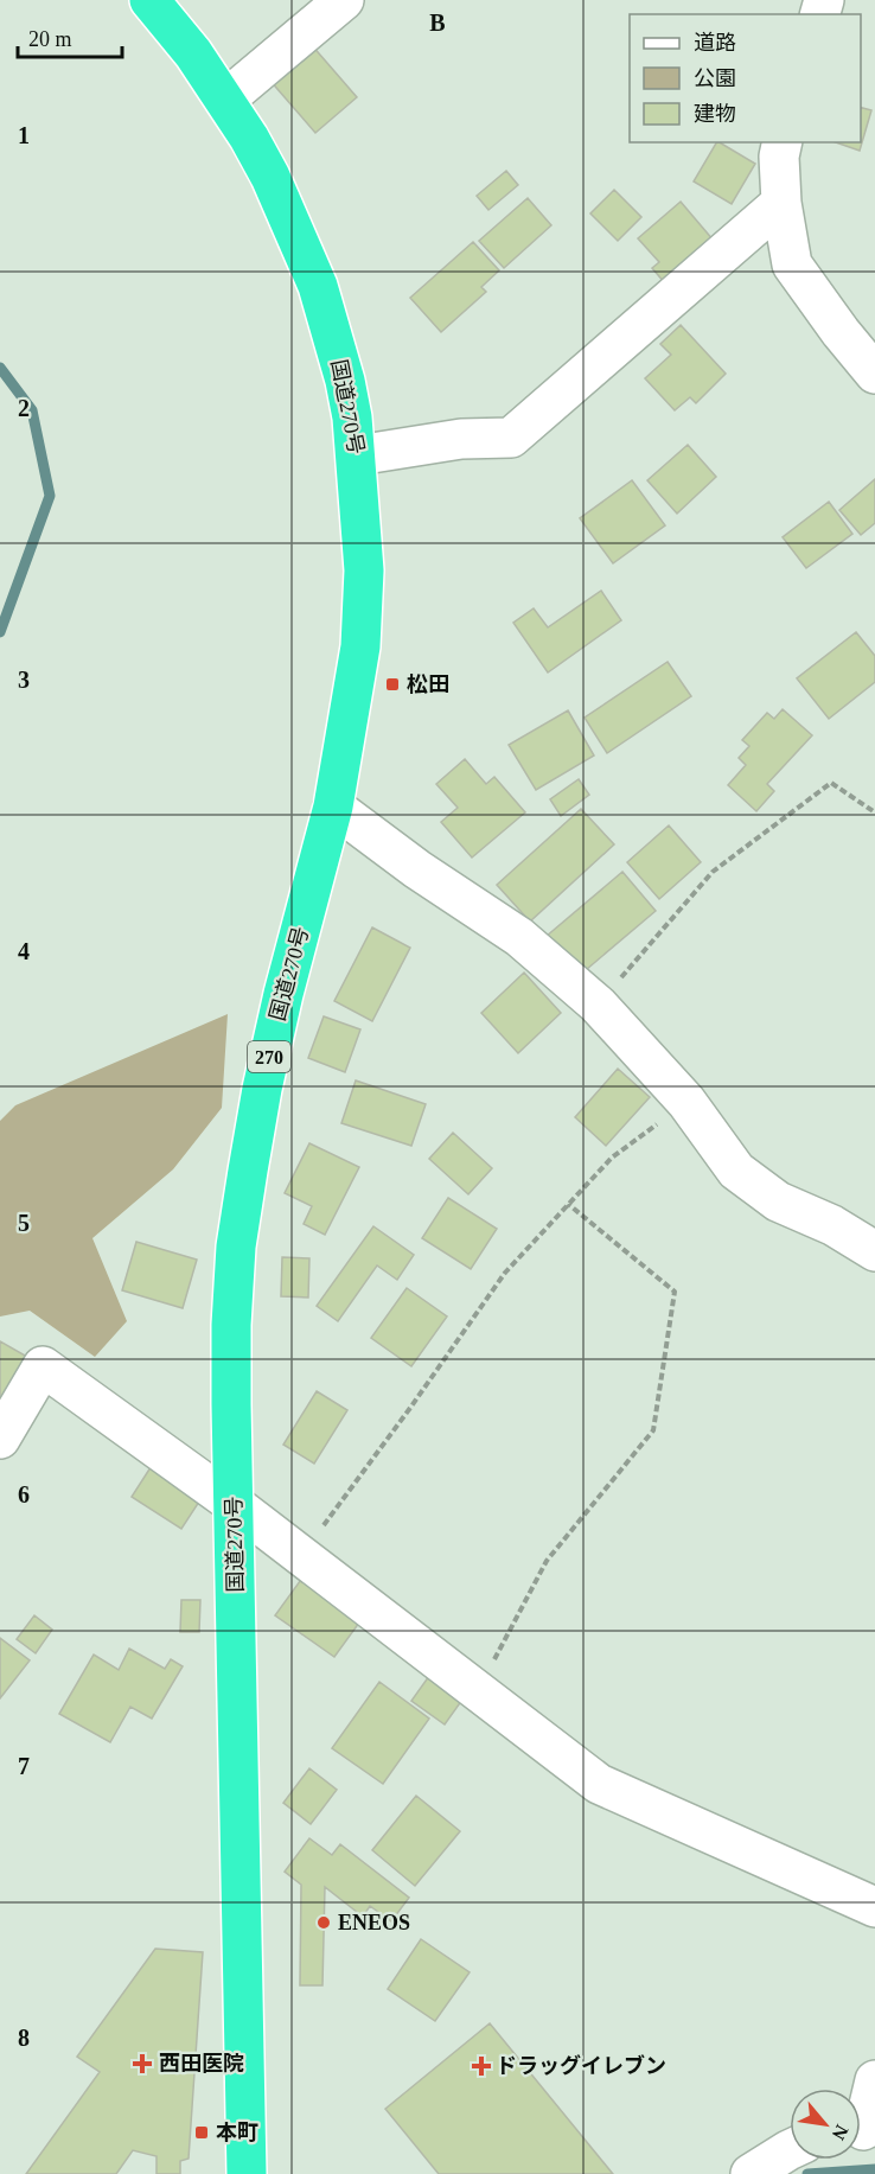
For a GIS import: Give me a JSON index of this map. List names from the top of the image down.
{
  "streets": {
    "highway": ["国道270号", "270"]
  },
  "places": {
    "transit": ["松田", "本町"],
    "other": ["ENEOS"],
    "health": ["西田医院", "ドラッグイレブン"]
  },
  "legend": ["道路", "公園", "建物"],
  "scale_bar": "20 m",
  "north": "bottom right",
  "grid": {
    "columns": ["B"],
    "rows": [
      "1",
      "2",
      "3",
      "4",
      "5",
      "6",
      "7",
      "8"
    ]
  }
}
